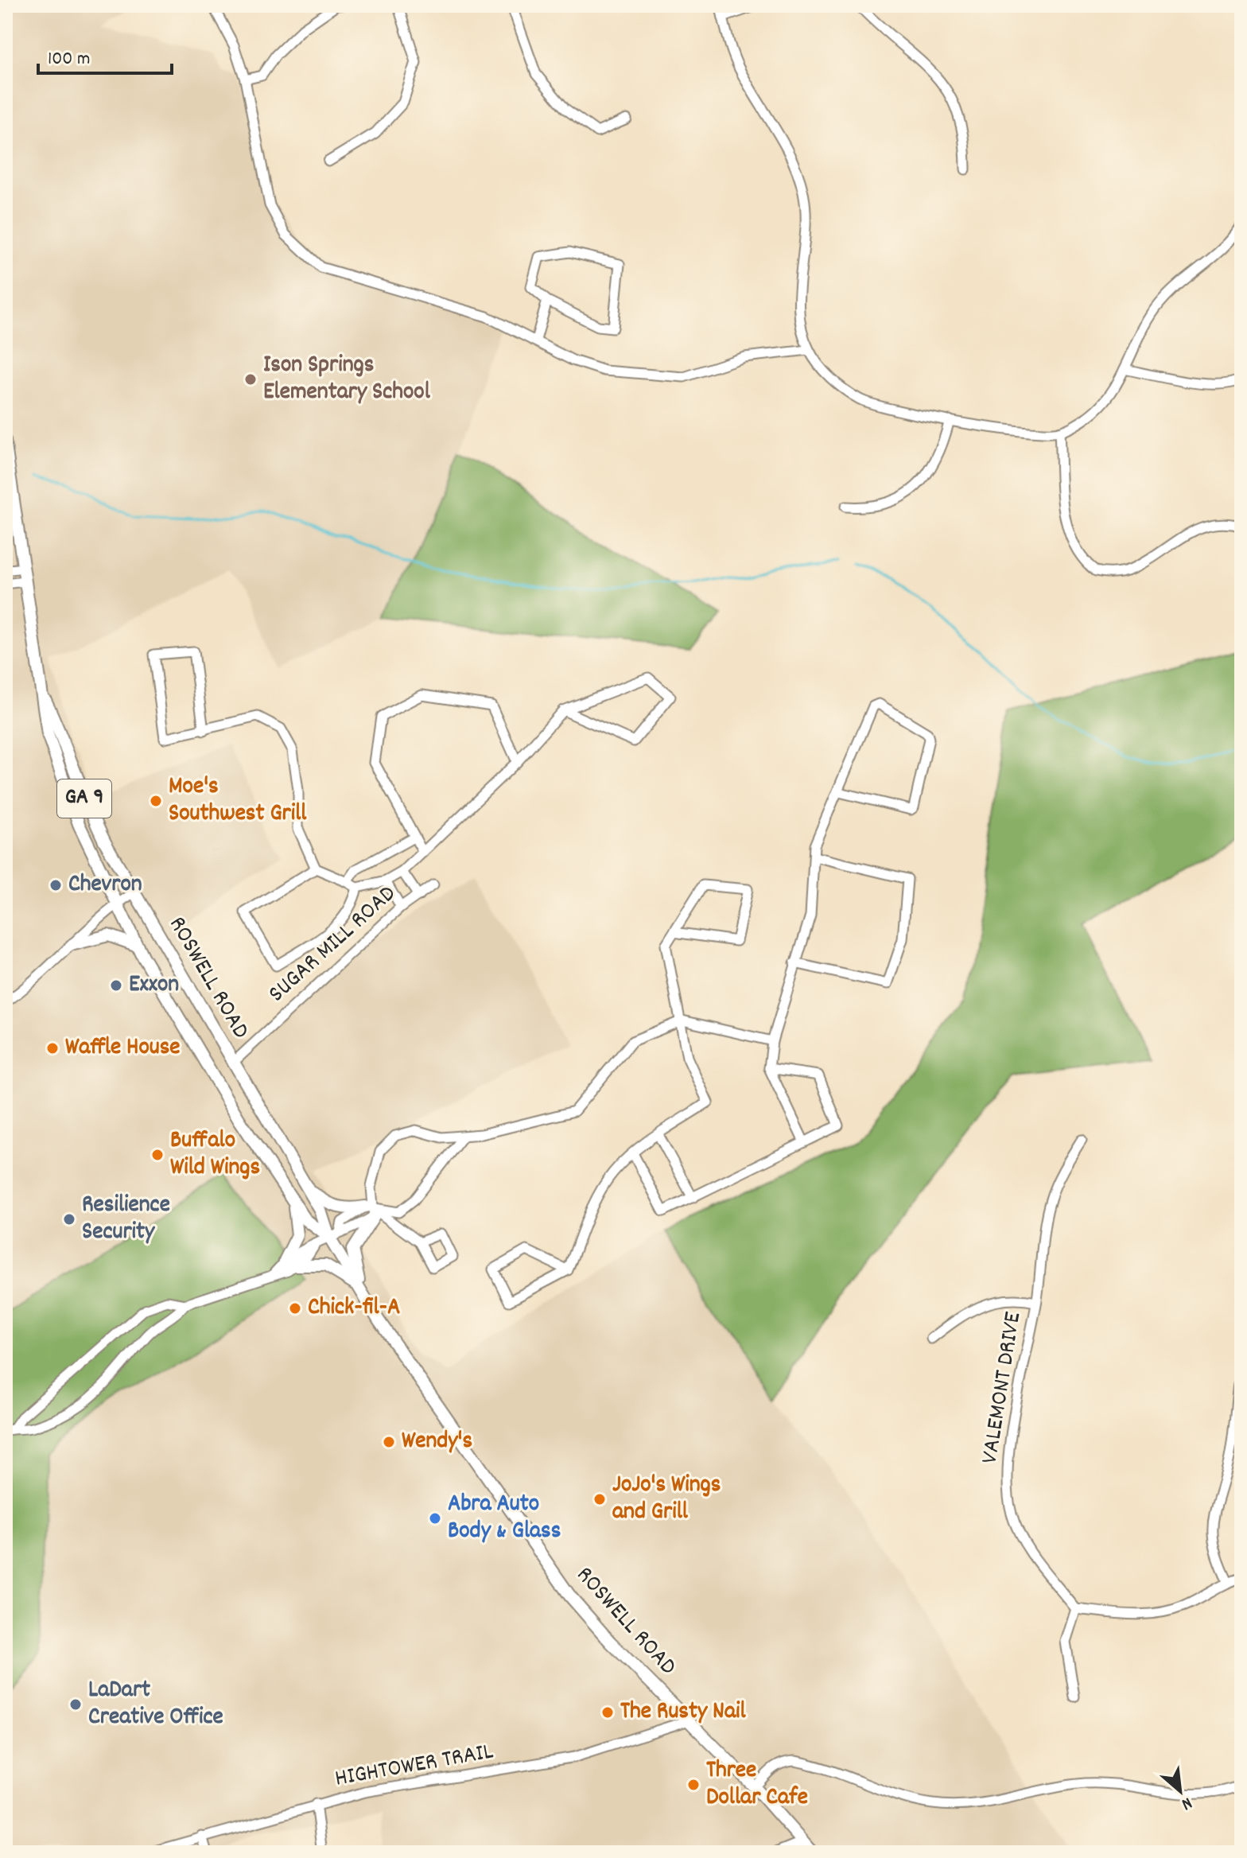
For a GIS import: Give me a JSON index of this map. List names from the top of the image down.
{
  "streets": {
    "main road": ["GA 9", "ROSWELL ROAD"],
    "street": ["SUGAR MILL ROAD", "VALEMONT DRIVE", "HIGHTOWER TRAIL"]
  },
  "crossings": [
    ["SUGAR MILL ROAD", "ROSWELL ROAD"],
    ["ROSWELL ROAD", "HIGHTOWER TRAIL"]
  ],
  "places": [
    "Ison Springs Elementary School",
    "Moe's Southwest Grill",
    "Chevron",
    "Exxon",
    "Waffle House",
    "Buffalo Wild Wings",
    "Resilience Security",
    "Chick-fil-A",
    "Wendy's",
    "JoJo's Wings and Grill",
    "Abra Auto Body & Glass",
    "LaDart Creative Office",
    "The Rusty Nail",
    "Three Dollar Cafe"
  ],
  "scale_bar": "100 m",
  "north": "bottom right"
}
